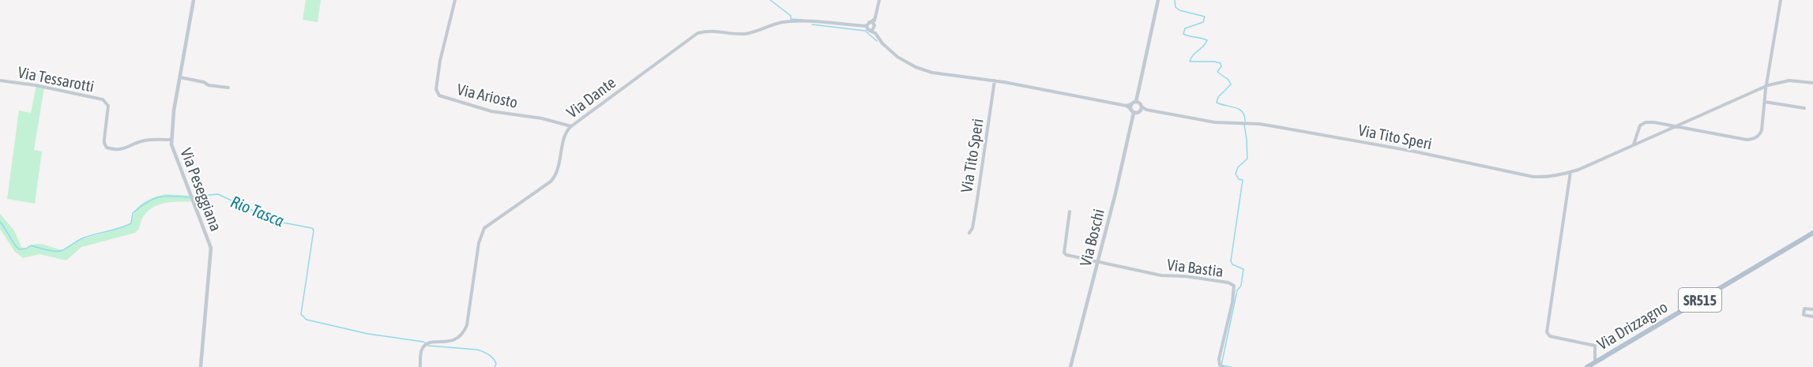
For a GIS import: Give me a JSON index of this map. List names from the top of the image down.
{
  "streets": {
    "main road": ["SR515", "Via Drizzagno"],
    "street": [
      "Via Tessarotti",
      "Via Ariosto",
      "Via Dante",
      "Via Tito Speri",
      "Via Peseggiana",
      "Via Boschi",
      "Via Bastia"
    ]
  },
  "crossings": [
    ["Via Tessarotti", "Via Peseggiana"],
    ["Via Ariosto", "Via Dante"],
    ["Via Boschi", "Via Bastia"]
  ],
  "water": ["Rio Tasca"]
}
